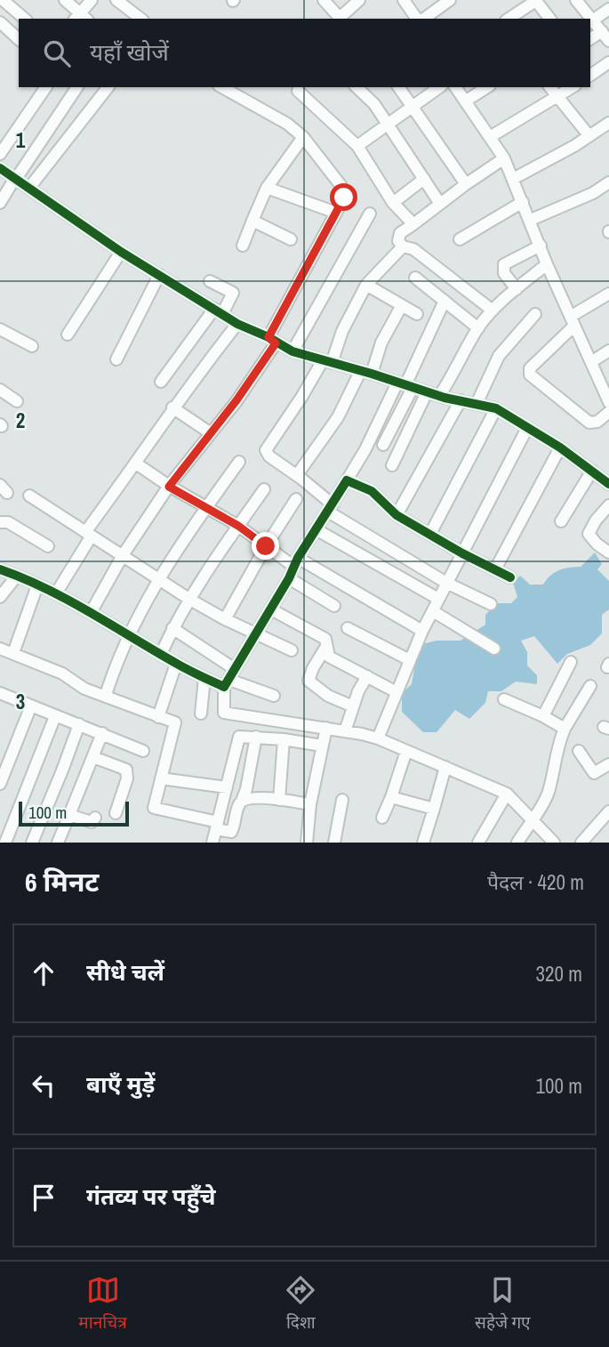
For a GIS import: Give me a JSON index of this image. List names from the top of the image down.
{
  "scale_bar": "100 m",
  "page": {
    "search": "यहाँ खोजें",
    "scale": "100 m",
    "heading": ["6 मिनट", "पैदल · 420 m"],
    "list": [
      ["सीधे चलें", "320 m"],
      ["बाएँ मुड़ें", "100 m"],
      "गंतव्य पर पहुँचे"
    ],
    "nav": ["मानचित्र", "दिशा", "सहेजे गए"]
  },
  "grid": {
    "rows": ["1", "2", "3"]
  }
}
